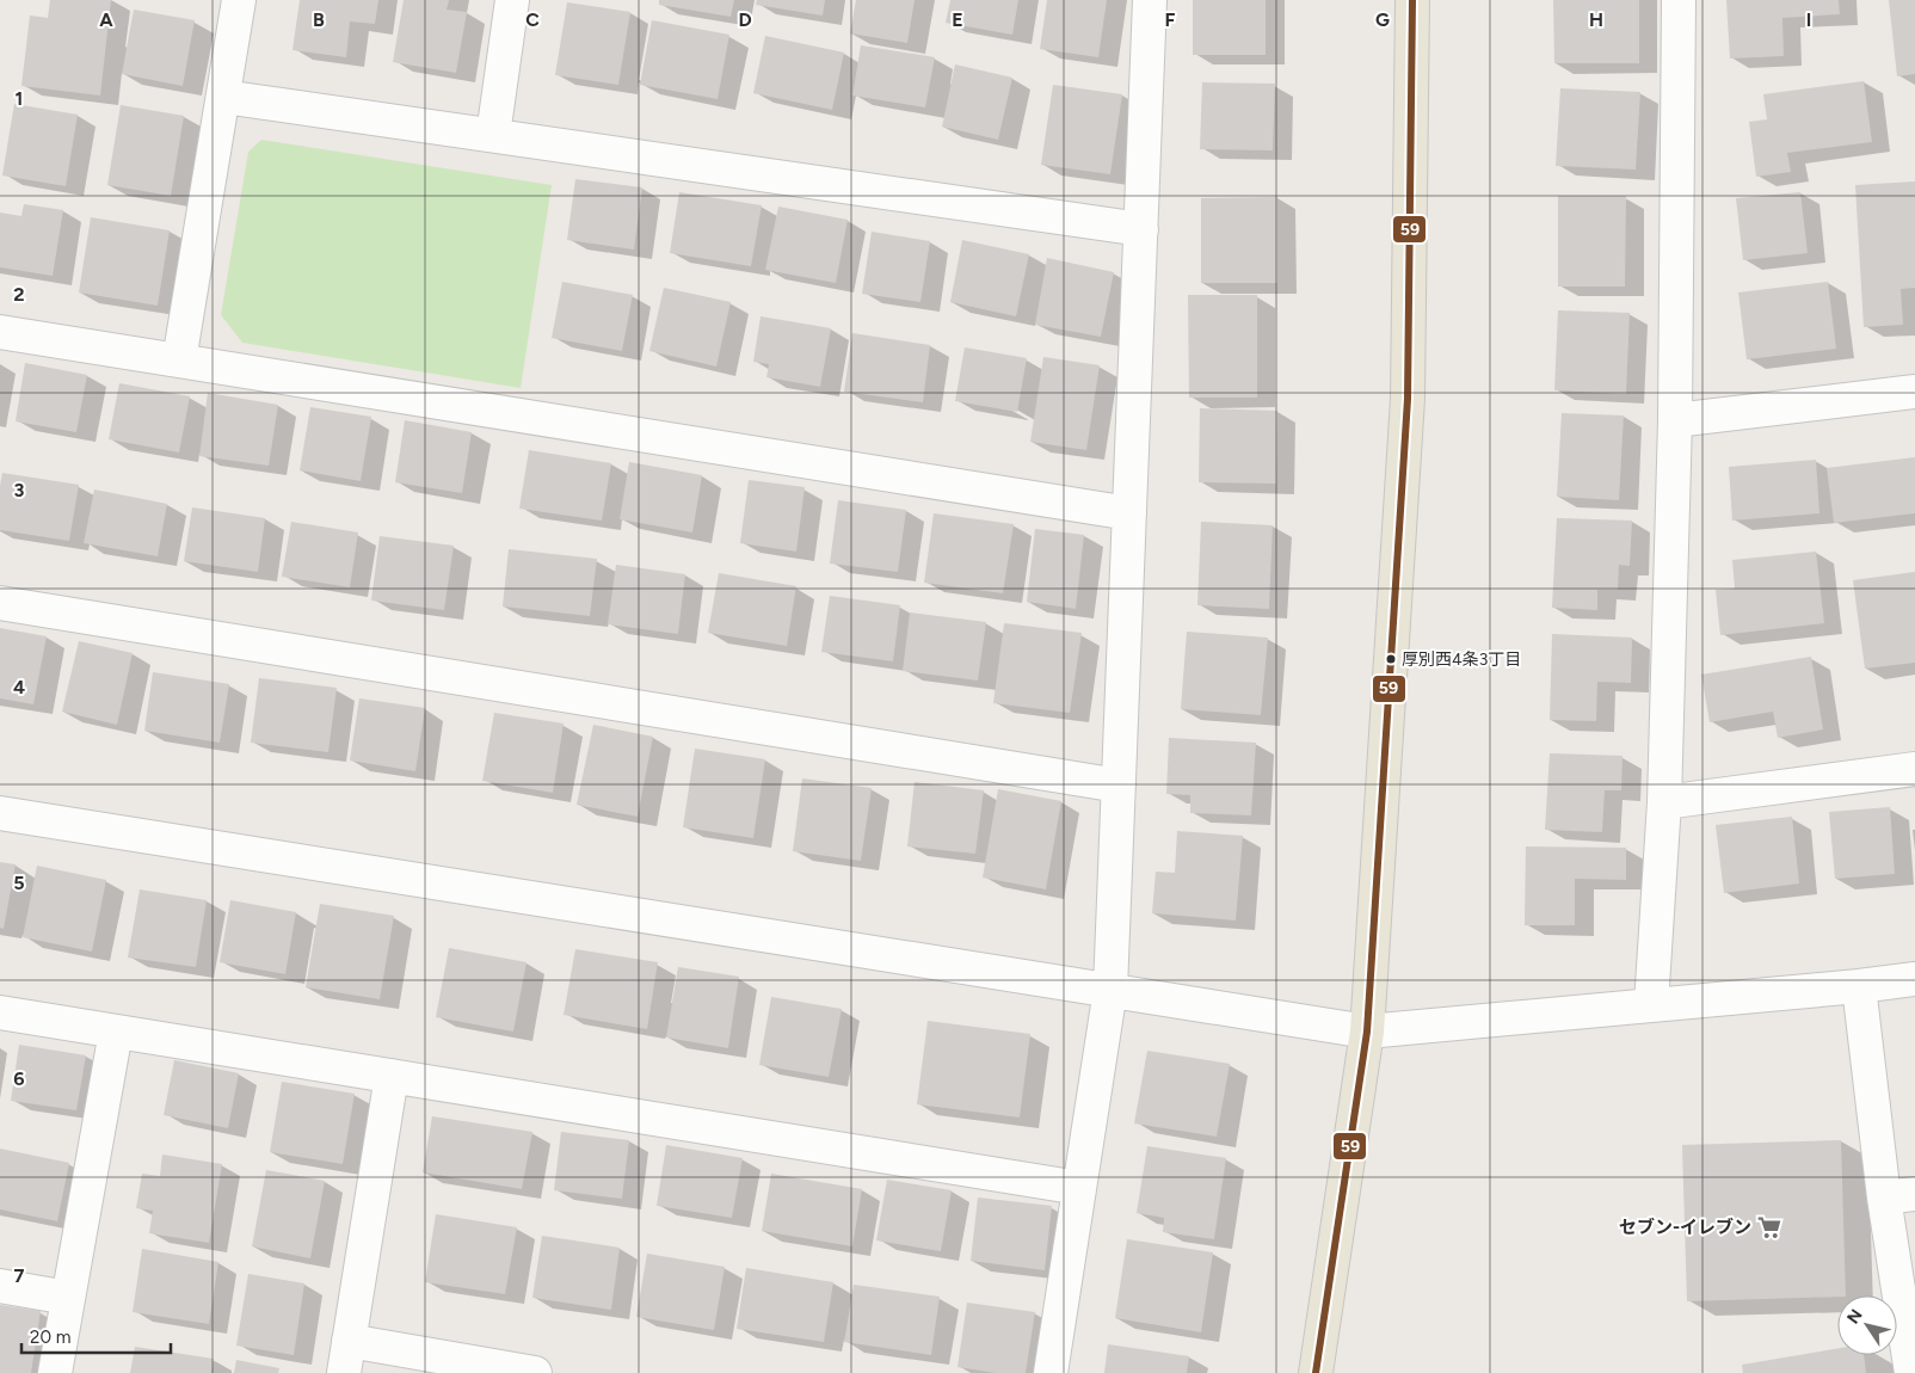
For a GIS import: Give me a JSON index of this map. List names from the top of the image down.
{
  "places": {
    "other": ["厚別西4条3丁目"],
    "supermarket": ["セブン-イレブン"]
  },
  "lines": ["transit line 59"],
  "scale_bar": "20 m",
  "north": "top left",
  "grid": {
    "columns": [
      "A",
      "B",
      "C",
      "D",
      "E",
      "F",
      "G",
      "H",
      "I"
    ],
    "rows": [
      "1",
      "2",
      "3",
      "4",
      "5",
      "6",
      "7"
    ]
  }
}
